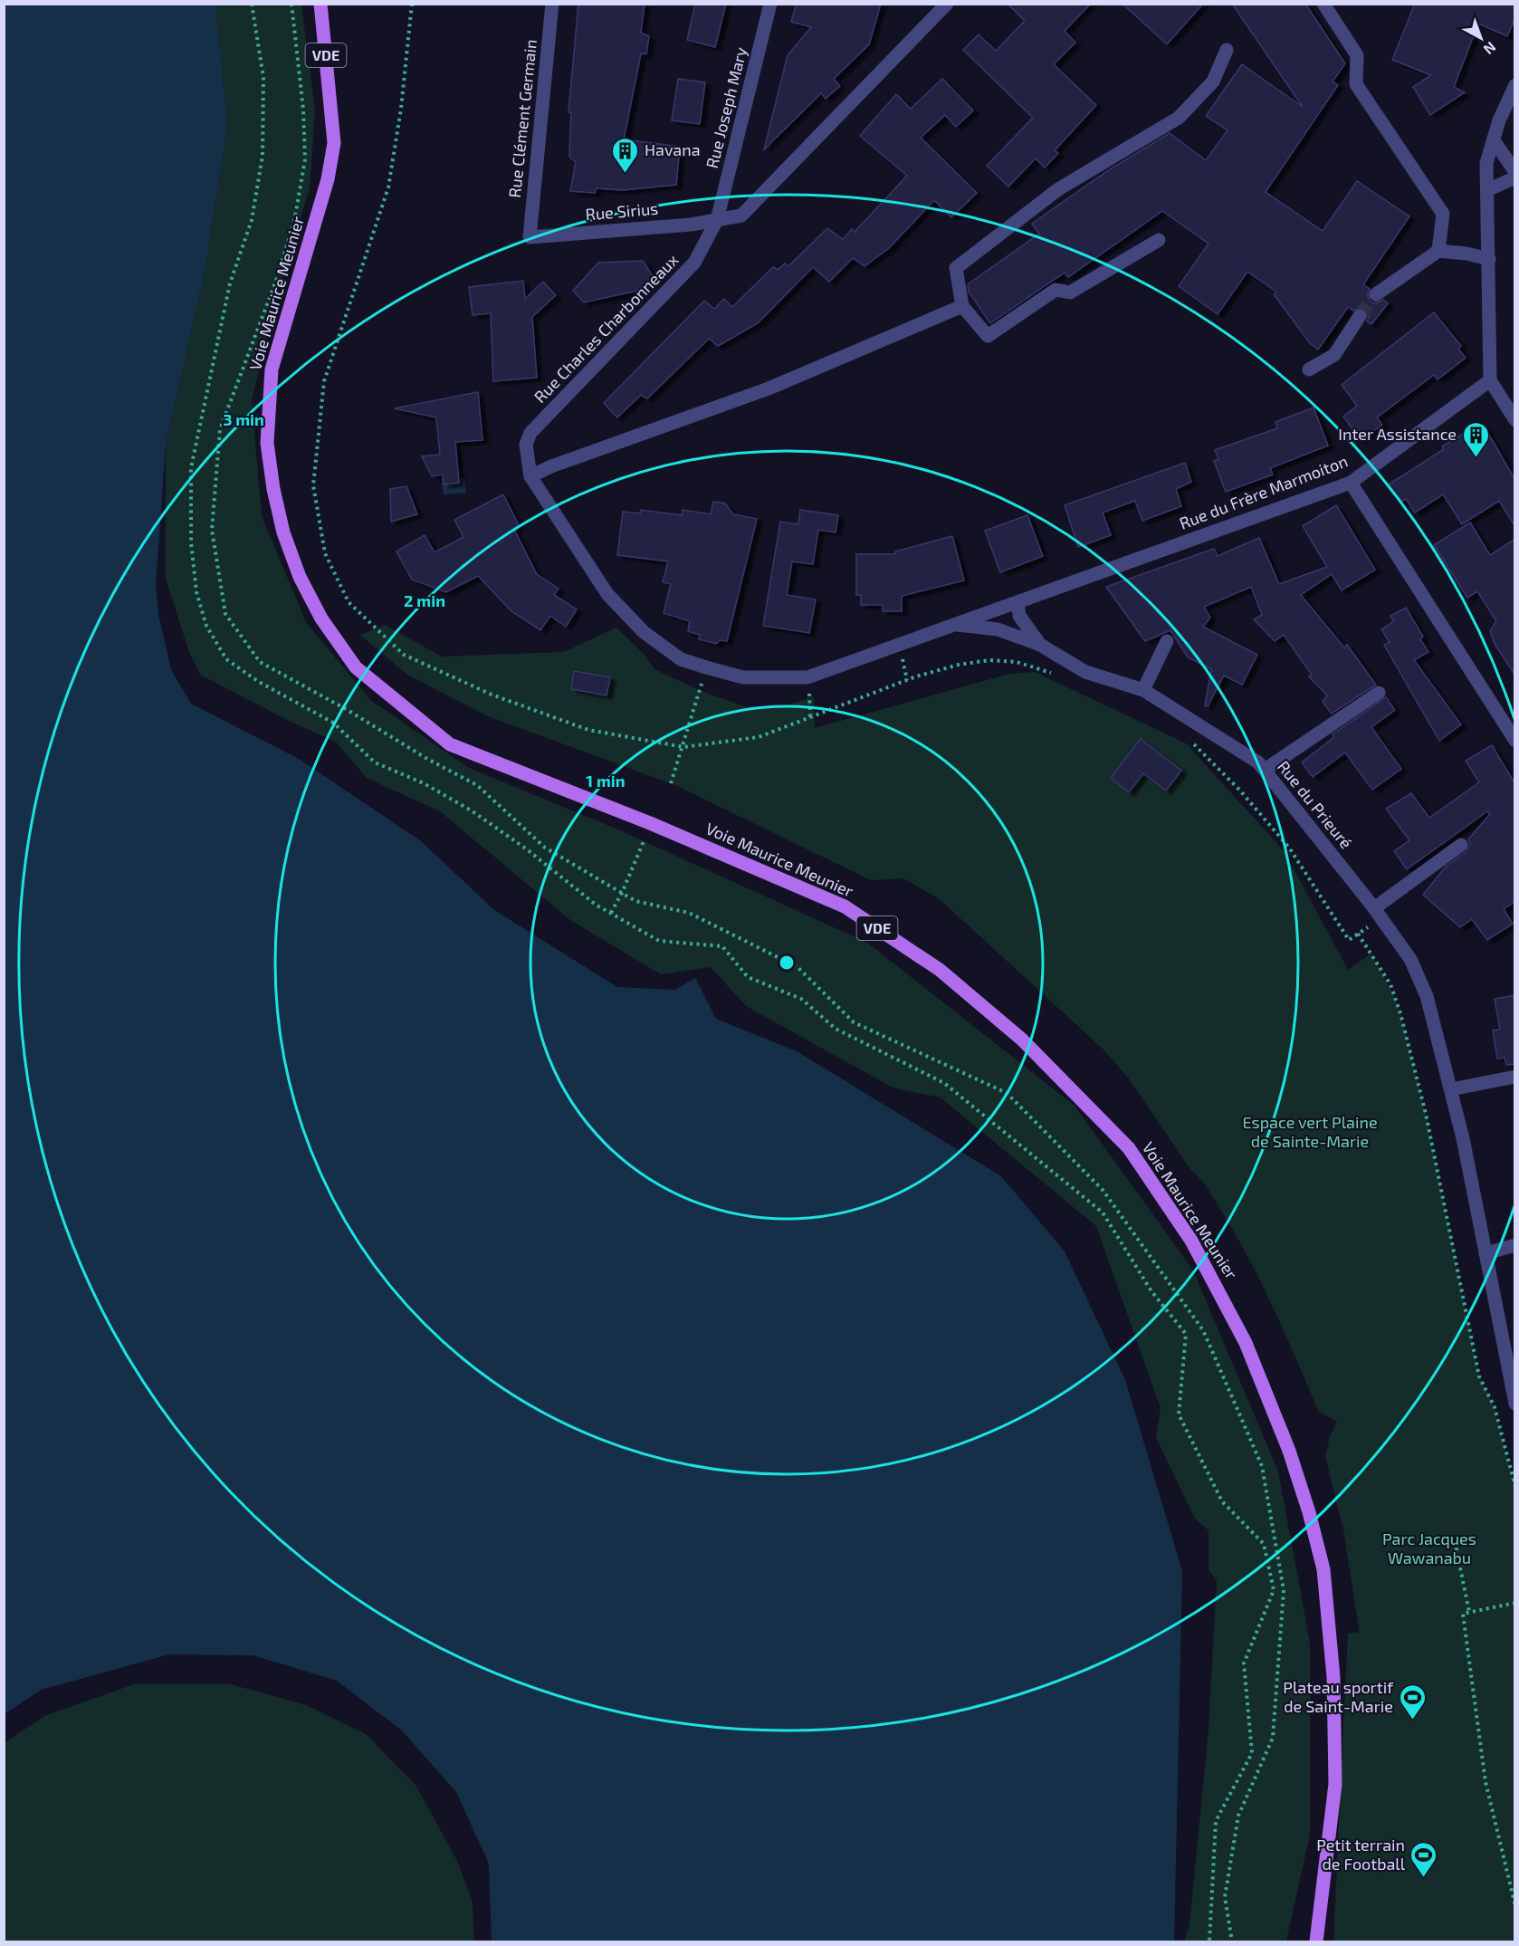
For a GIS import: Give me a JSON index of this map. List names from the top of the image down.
{
  "streets": {
    "main road": ["VDE", "Voie Maurice Meunier"],
    "street": [
      "Rue Joseph Mary",
      "Rue Clément Germain",
      "Rue Sirius",
      "Rue Charles Charbonneaux",
      "Rue du Frère Marmoiton",
      "Rue du Prieuré"
    ]
  },
  "crossings": [
    ["Rue Joseph Mary", "Rue Sirius"],
    ["Rue Joseph Mary", "Rue Charles Charbonneaux"],
    ["Rue Clément Germain", "Rue Sirius"],
    ["Rue Sirius", "Rue Charles Charbonneaux"],
    ["Rue Charles Charbonneaux", "Rue du Frère Marmoiton"],
    ["Rue du Frère Marmoiton", "Rue du Prieuré"]
  ],
  "parks": ["Espace vert Plaine de Sainte-Marie", "Parc Jacques Wawanabu"],
  "places": {
    "building": ["Havana", "Inter Assistance"],
    "sports": ["Plateau sportif de Saint-Marie", "Petit terrain de Football"]
  },
  "north": "bottom right",
  "rings": ["3 min", "2 min", "1 min"]
}
